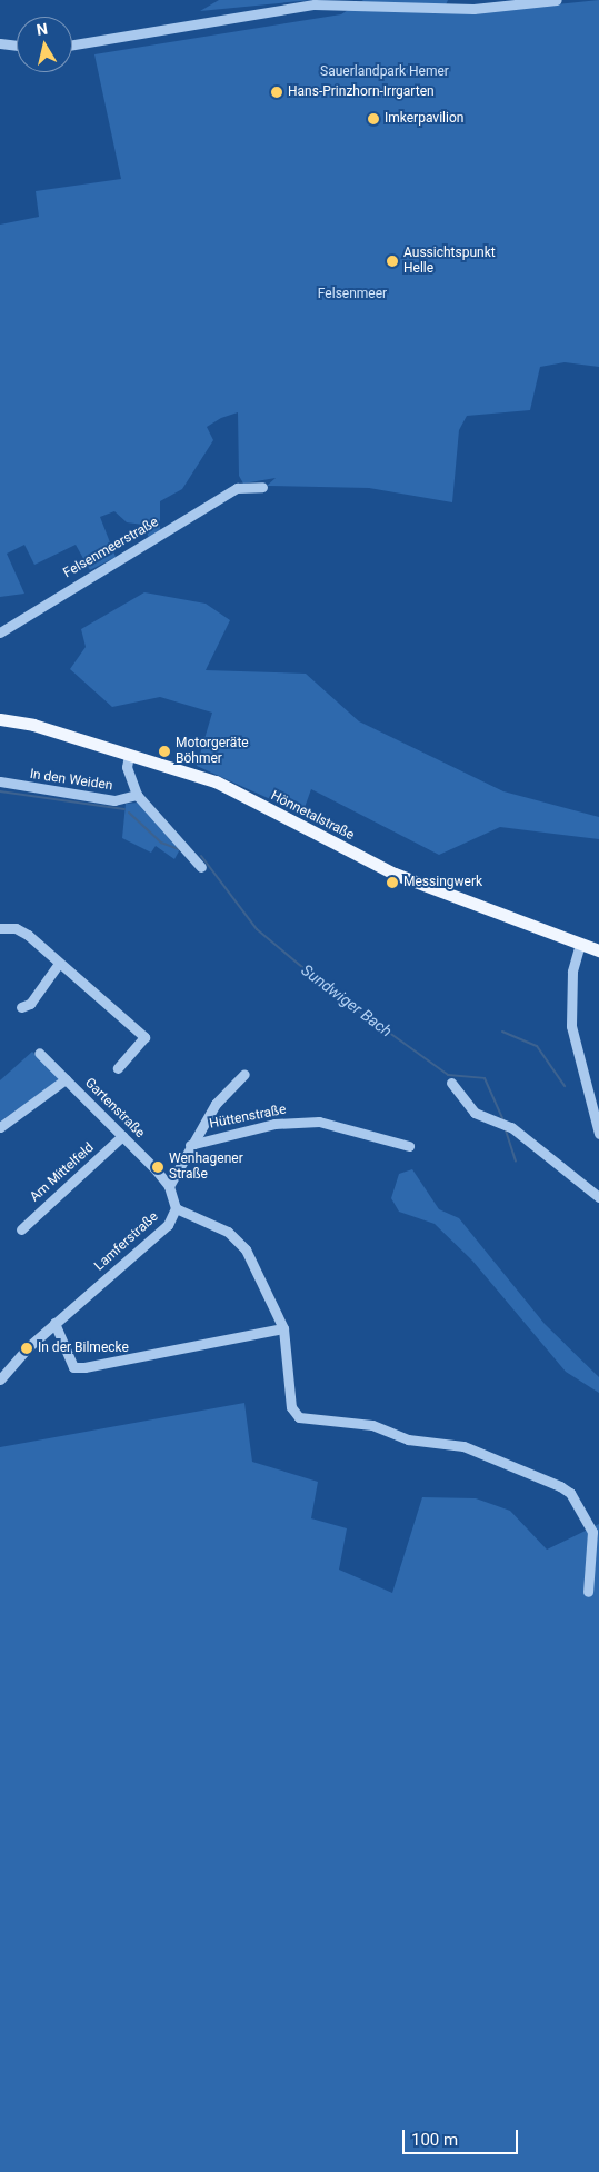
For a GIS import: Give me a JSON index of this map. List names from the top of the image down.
{
  "streets": {
    "main road": ["Hönnetalstraße"],
    "street": [
      "Felsenmeerstraße",
      "In den Weiden",
      "Gartenstraße",
      "Hüttenstraße",
      "Am Mittelfeld",
      "Lamferstraße"
    ]
  },
  "crossings": [
    ["In den Weiden", "Hönnetalstraße"],
    ["Gartenstraße", "Am Mittelfeld"],
    ["Gartenstraße", "Lamferstraße"]
  ],
  "water": ["Sundwiger Bach"],
  "parks": ["Sauerlandpark Hemer", "Felsenmeer"],
  "places": [
    "Hans-Prinzhorn-Irrgarten",
    "Imkerpavilion",
    "Aussichtspunkt Helle",
    "Motorgeräte Böhmer",
    "Messingwerk",
    "Wenhagener Straße",
    "In der Bilmecke"
  ],
  "scale_bar": "100 m",
  "north": "top"
}
